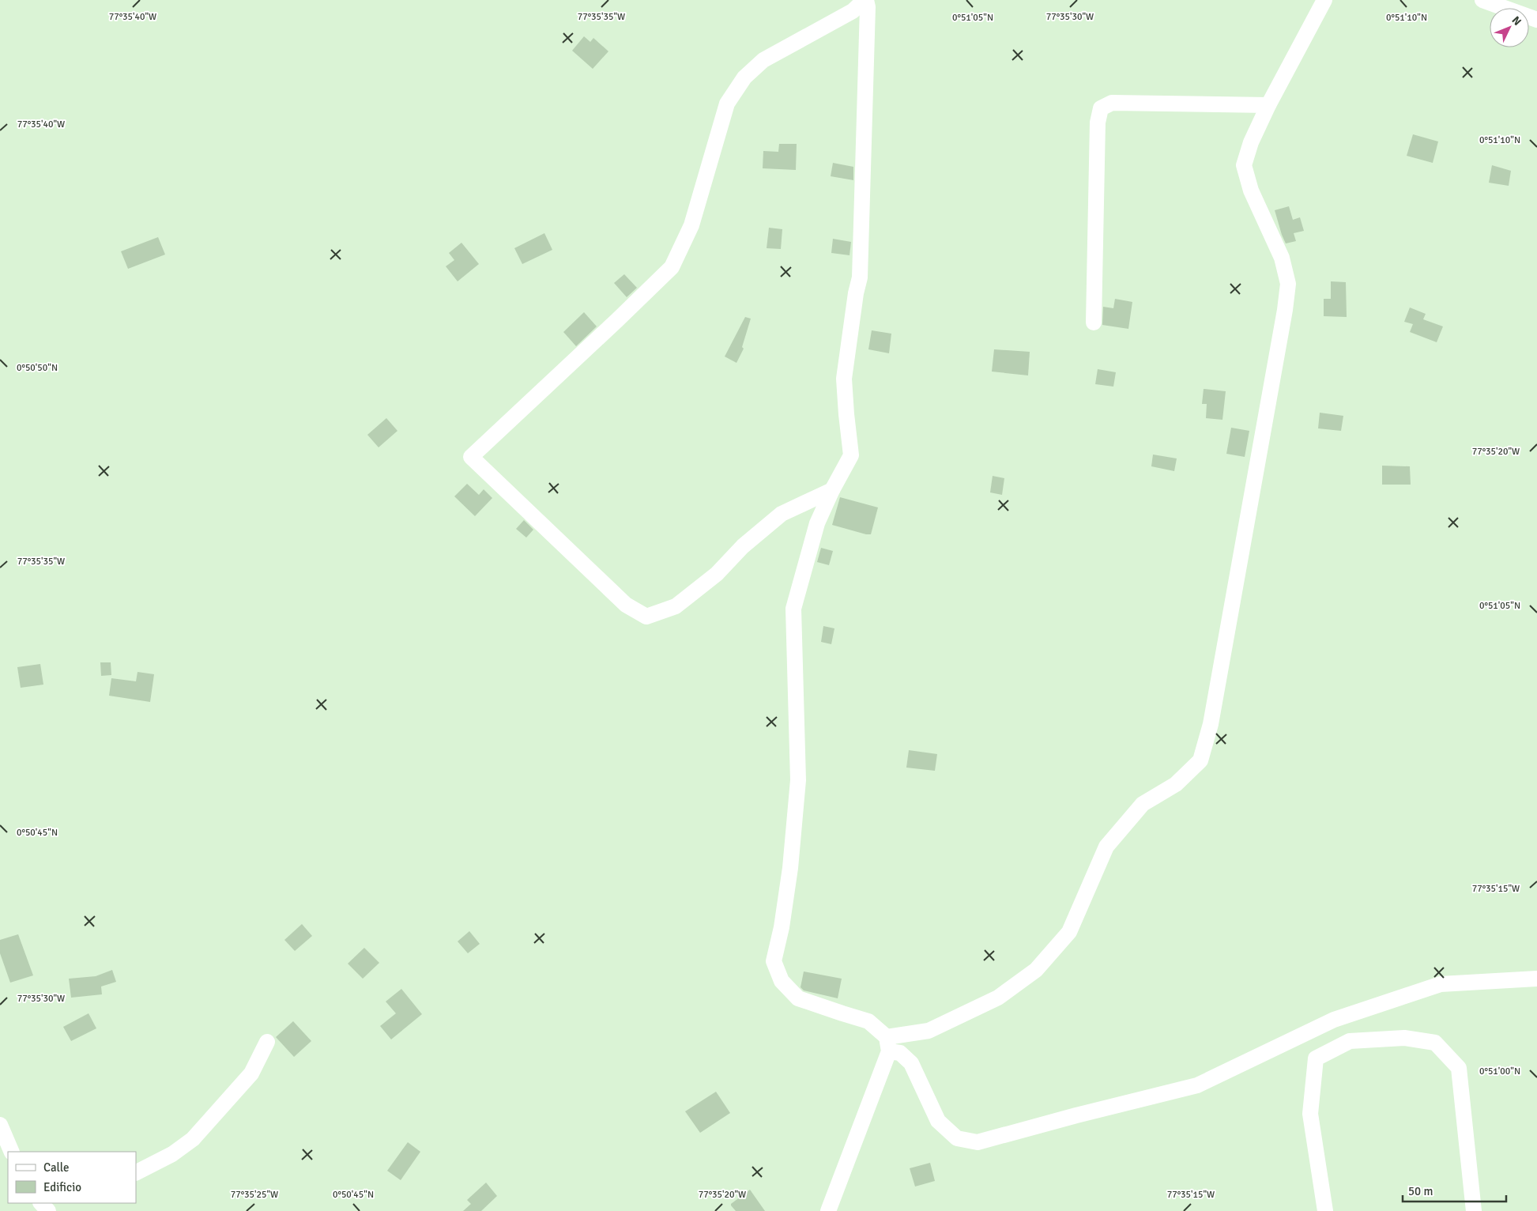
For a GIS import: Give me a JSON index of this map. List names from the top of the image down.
{
  "legend": ["Calle", "Edificio"],
  "scale_bar": "50 m",
  "north": "top right",
  "coordinates": [
    "77°35'40\"W",
    "77°35'35\"W",
    "77°35'30\"W",
    "0°51'10\"N",
    "0°51'05\"N",
    "0°50'50\"N",
    "77°35'20\"W",
    "0°50'45\"N",
    "77°35'15\"W",
    "0°51'00\"N",
    "77°35'25\"W"
  ]
}
